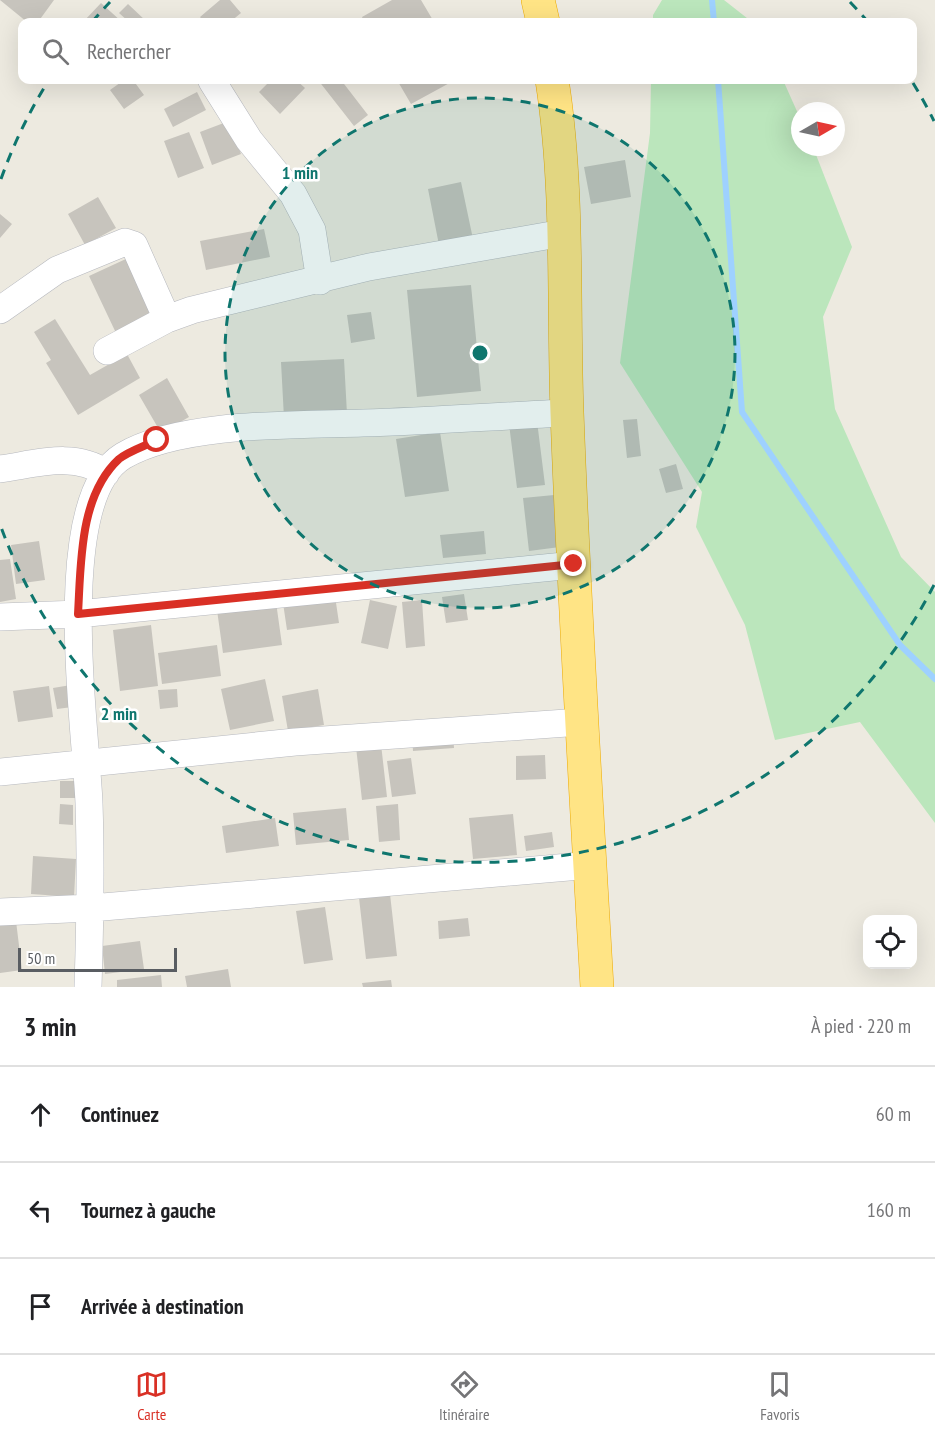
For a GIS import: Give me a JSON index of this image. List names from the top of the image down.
{
  "scale_bar": "50 m",
  "north": "right",
  "page": {
    "search": "Rechercher",
    "scale": "50 m",
    "heading": ["3 min", "À pied · 220 m"],
    "list": [
      ["Continuez", "60 m"],
      ["Tournez à gauche", "160 m"],
      "Arrivée à destination"
    ],
    "nav": ["Carte", "Itinéraire", "Favoris"]
  },
  "rings": ["1 min", "2 min"]
}
